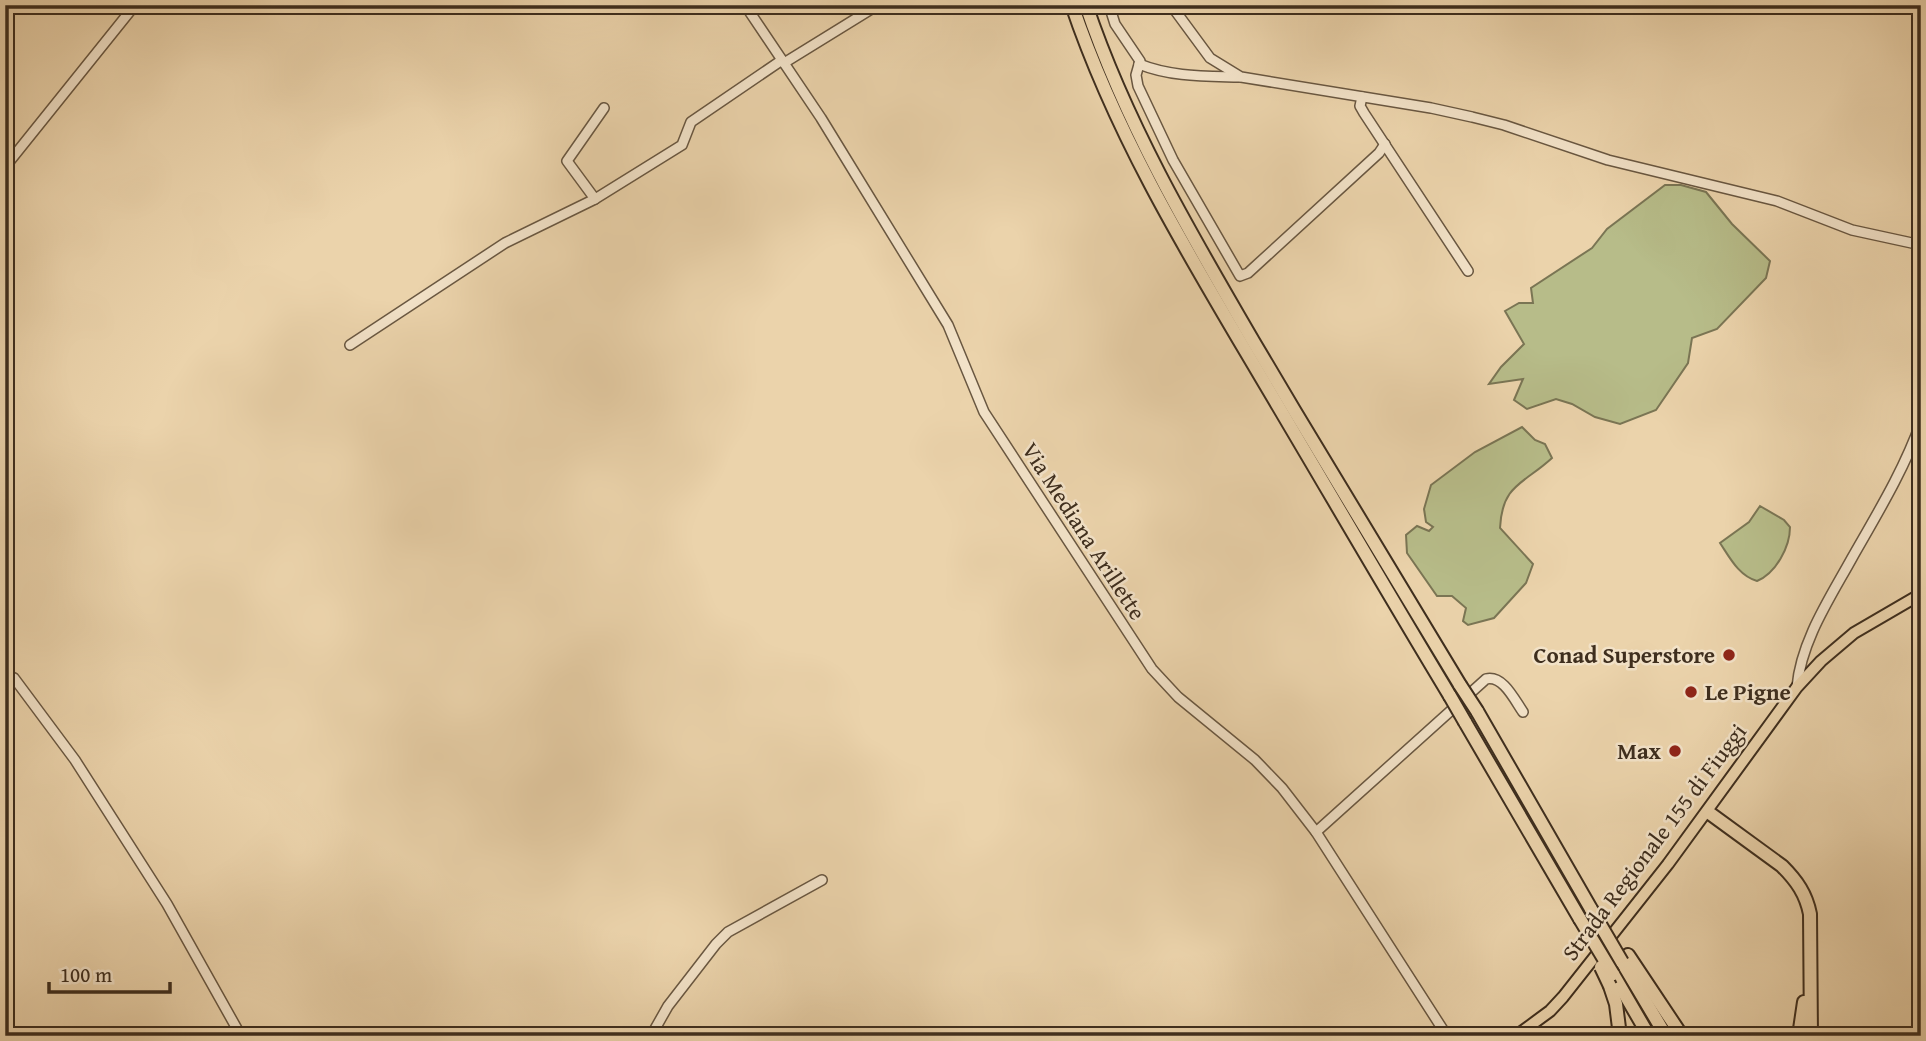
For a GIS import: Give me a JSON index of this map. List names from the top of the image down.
{
  "streets": {
    "main road": ["Strada Regionale 155 di Fiuggi"],
    "street": ["Via Mediana Arillette"]
  },
  "places": ["Conad Superstore", "Le Pigne", "Max"],
  "scale_bar": "100 m"
}
